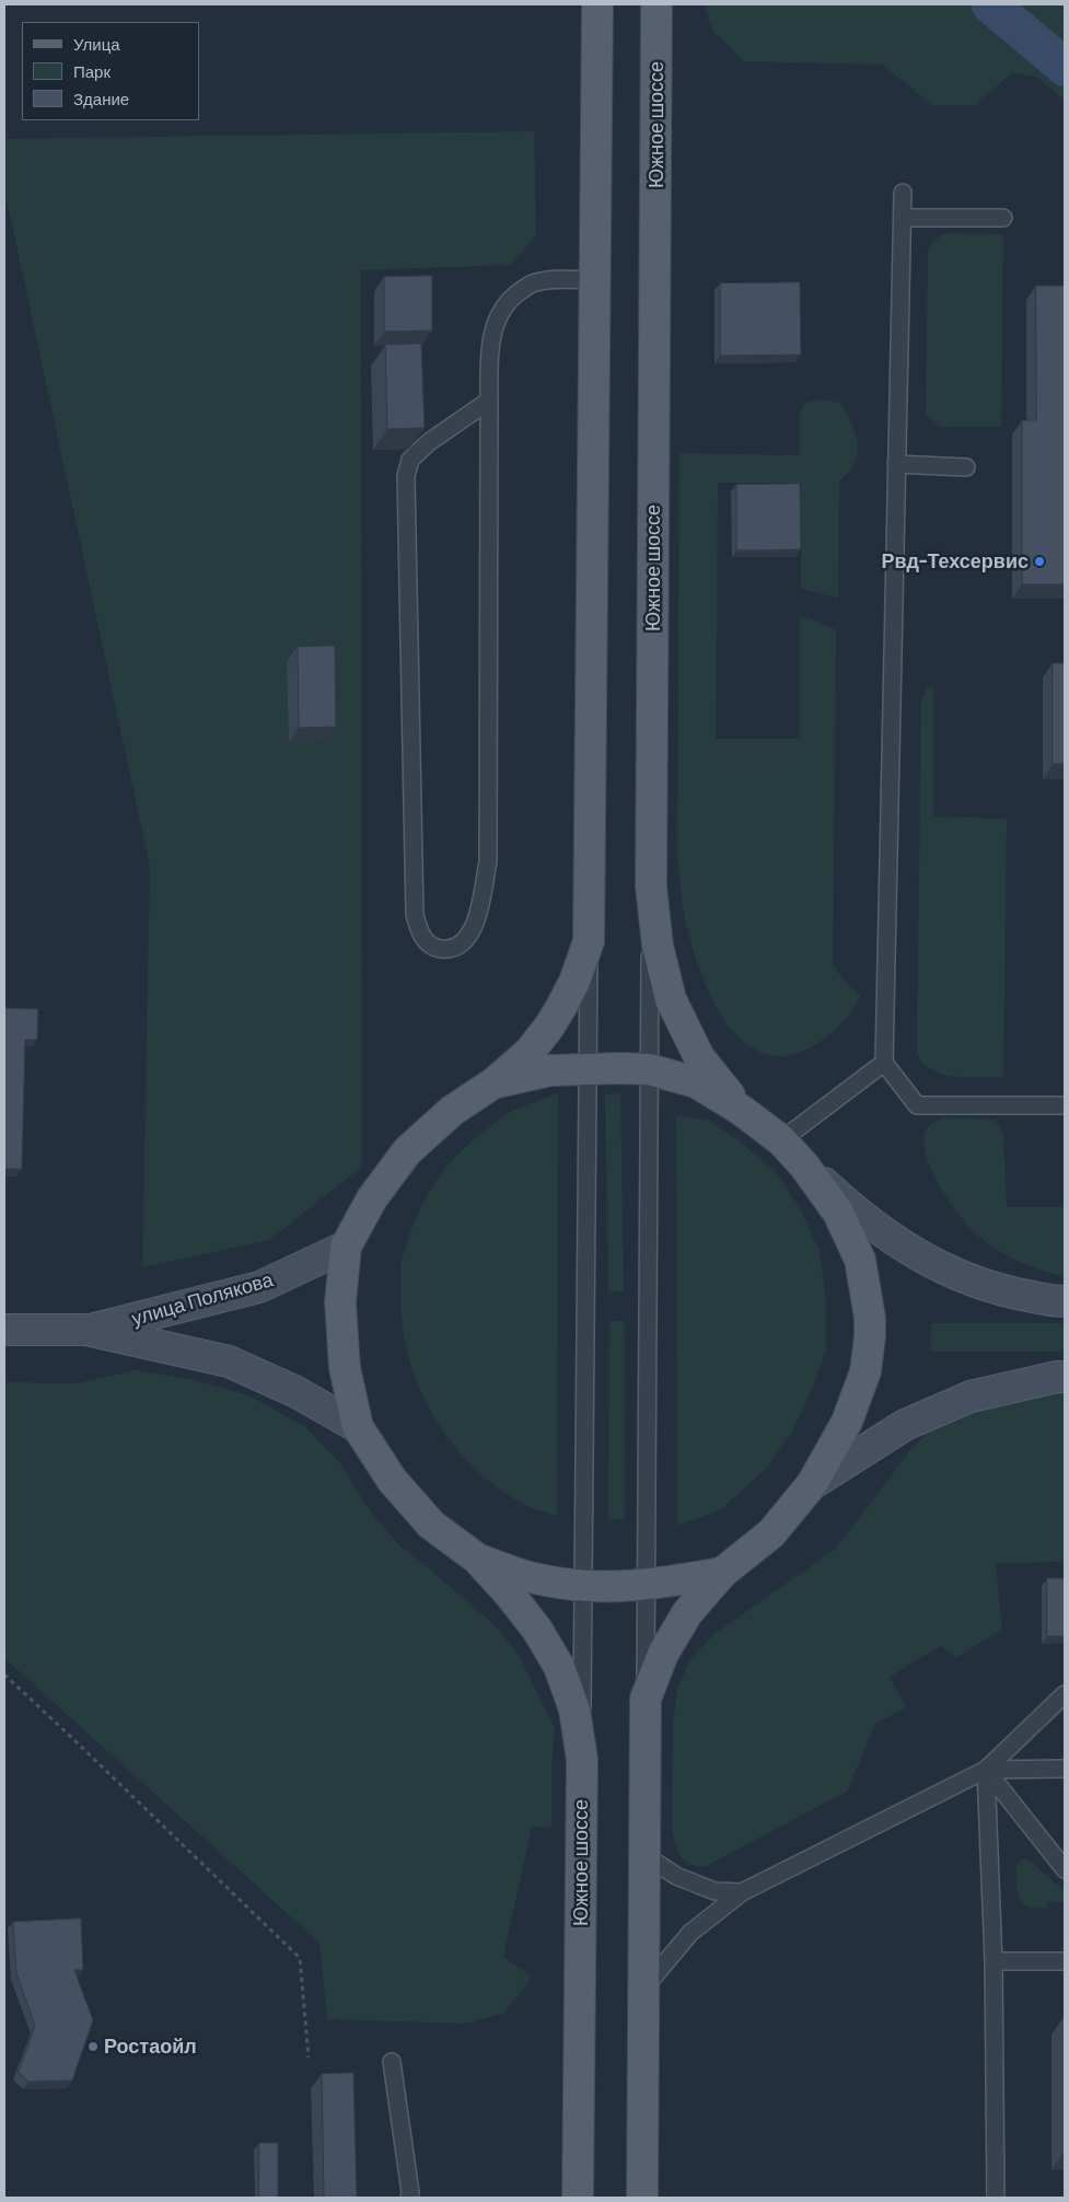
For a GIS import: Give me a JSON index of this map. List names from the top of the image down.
{
  "streets": {
    "main road": ["Южное шоссе", "улица Полякова"]
  },
  "crossings": [
    ["Южное шоссе", "улица Полякова"]
  ],
  "places": ["Рвд-Техсервис", "Ростаойл"],
  "legend": ["Улица", "Парк", "Здание"]
}
